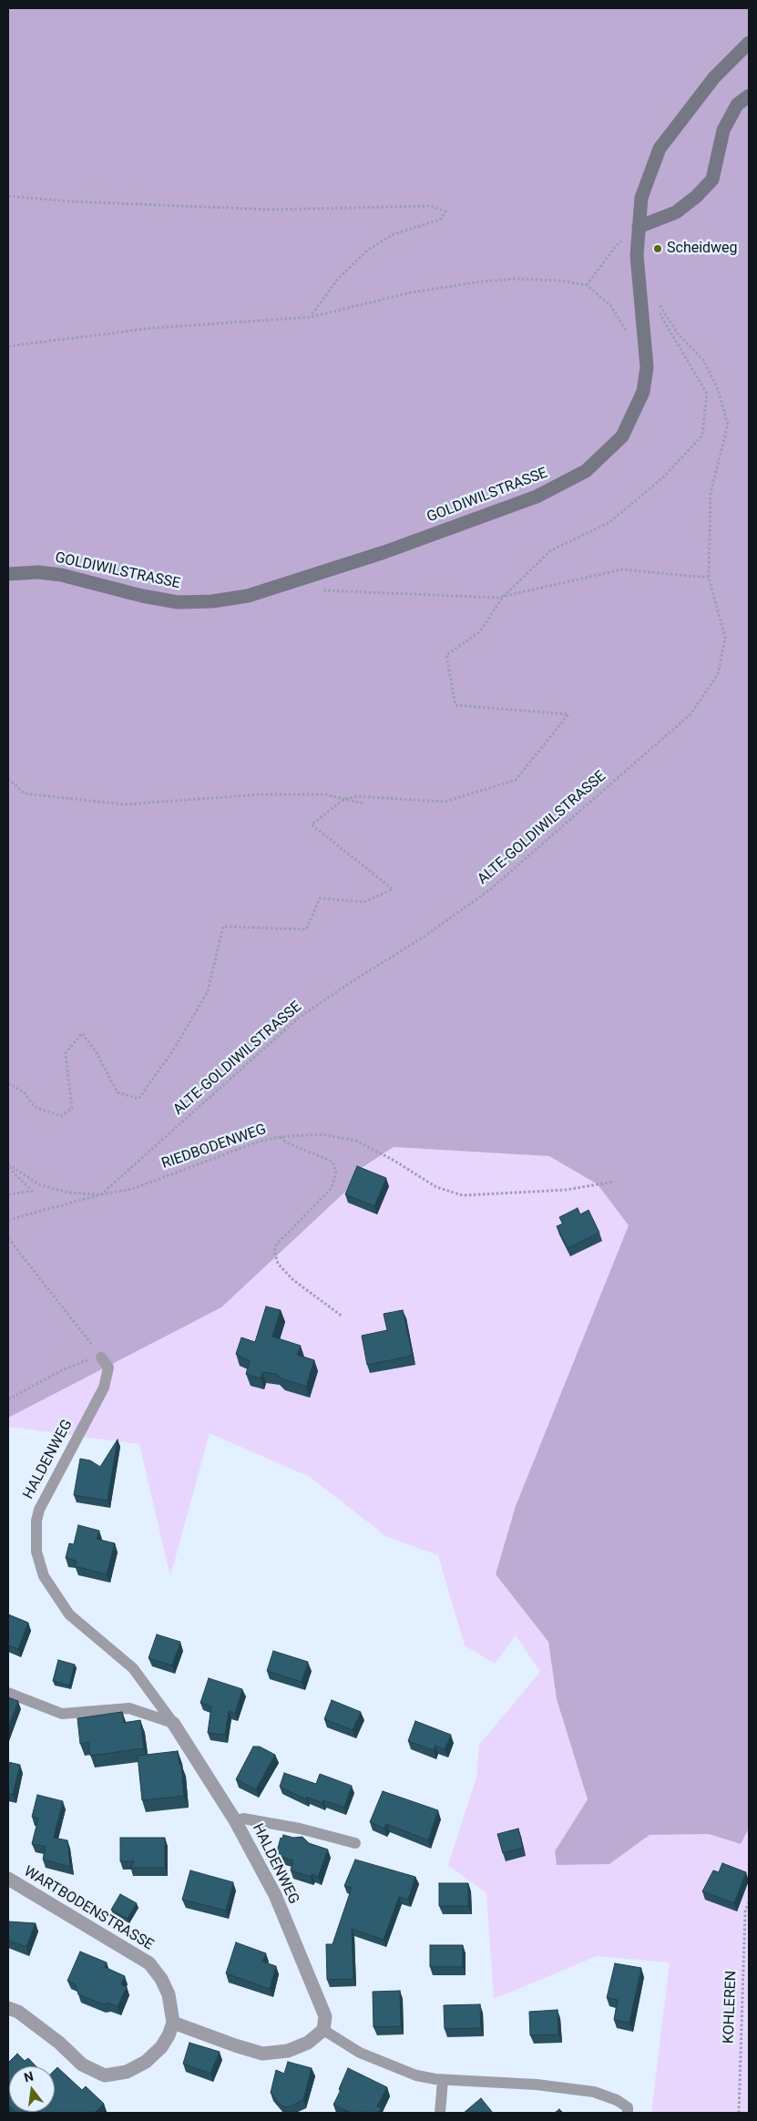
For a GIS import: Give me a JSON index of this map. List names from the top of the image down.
{
  "streets": {
    "street": ["GOLDIWILSTRASSE", "HALDENWEG", "WARTBODENSTRASSE"],
    "path": ["ALTE-GOLDIWILSTRASSE", "RIEDBODENWEG", "KOHLEREN"]
  },
  "crossings": [
    ["ALTE-GOLDIWILSTRASSE", "RIEDBODENWEG"]
  ],
  "places": ["Scheidweg"],
  "north": "top"
}
